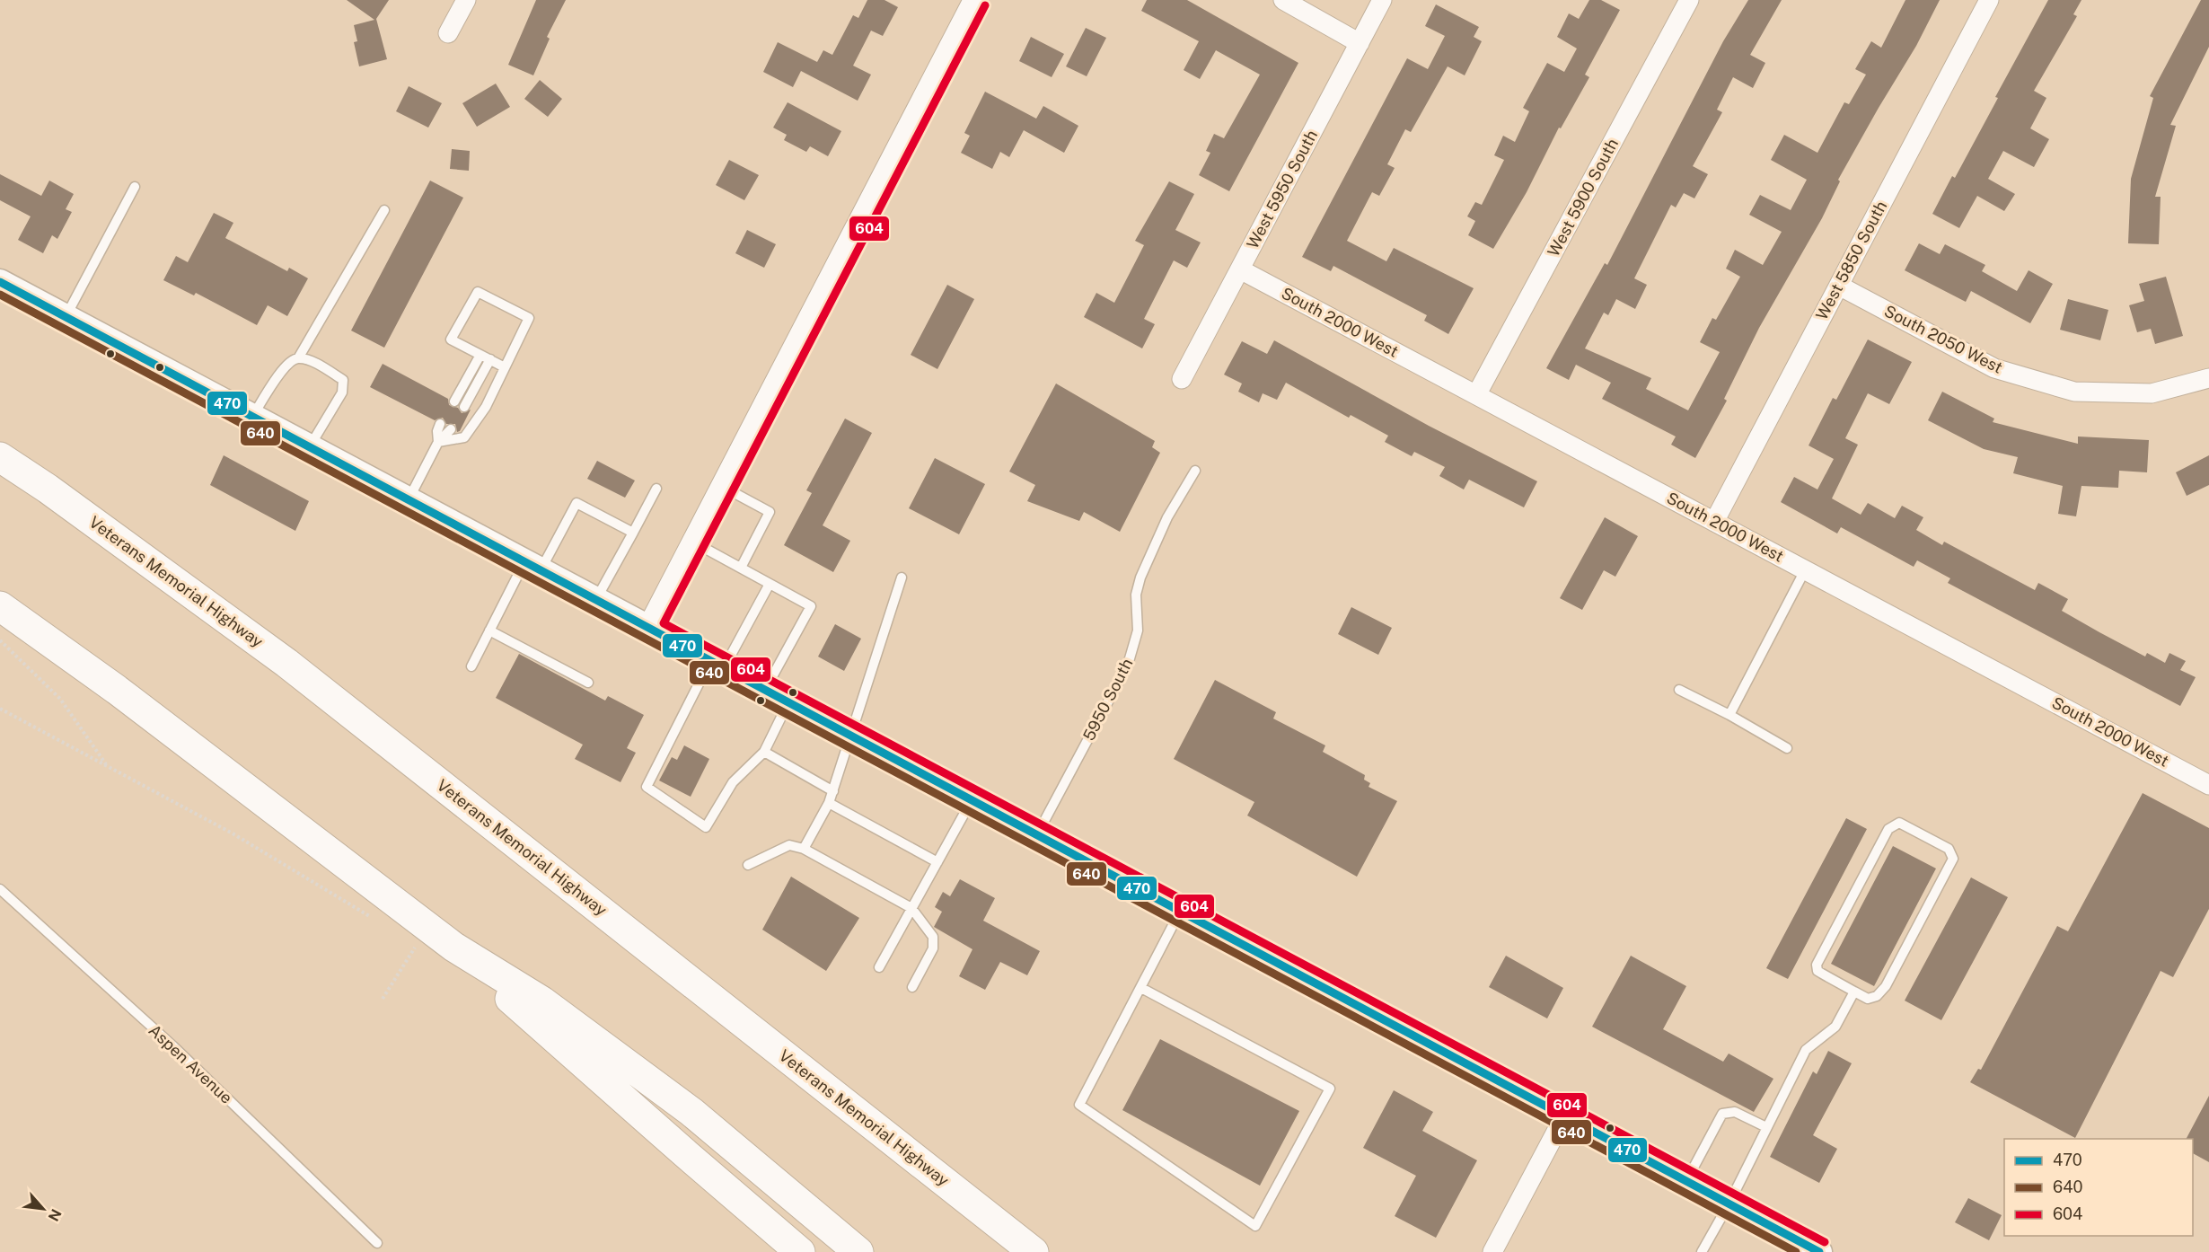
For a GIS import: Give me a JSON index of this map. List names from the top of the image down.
{
  "streets": {
    "highway": ["Veterans Memorial Highway"],
    "street": [
      "West 5950 South",
      "West 5900 South",
      "West 5850 South",
      "South 2000 West",
      "South 2050 West"
    ],
    "lane": ["5950 South", "Aspen Avenue"]
  },
  "crossings": [
    ["West 5950 South", "South 2000 West"],
    ["West 5900 South", "South 2000 West"],
    ["West 5850 South", "South 2000 West"],
    ["West 5850 South", "South 2050 West"]
  ],
  "lines": ["transit line 604", "transit line 470", "transit line 640"],
  "legend": ["470", "640", "604"],
  "north": "bottom right"
}
